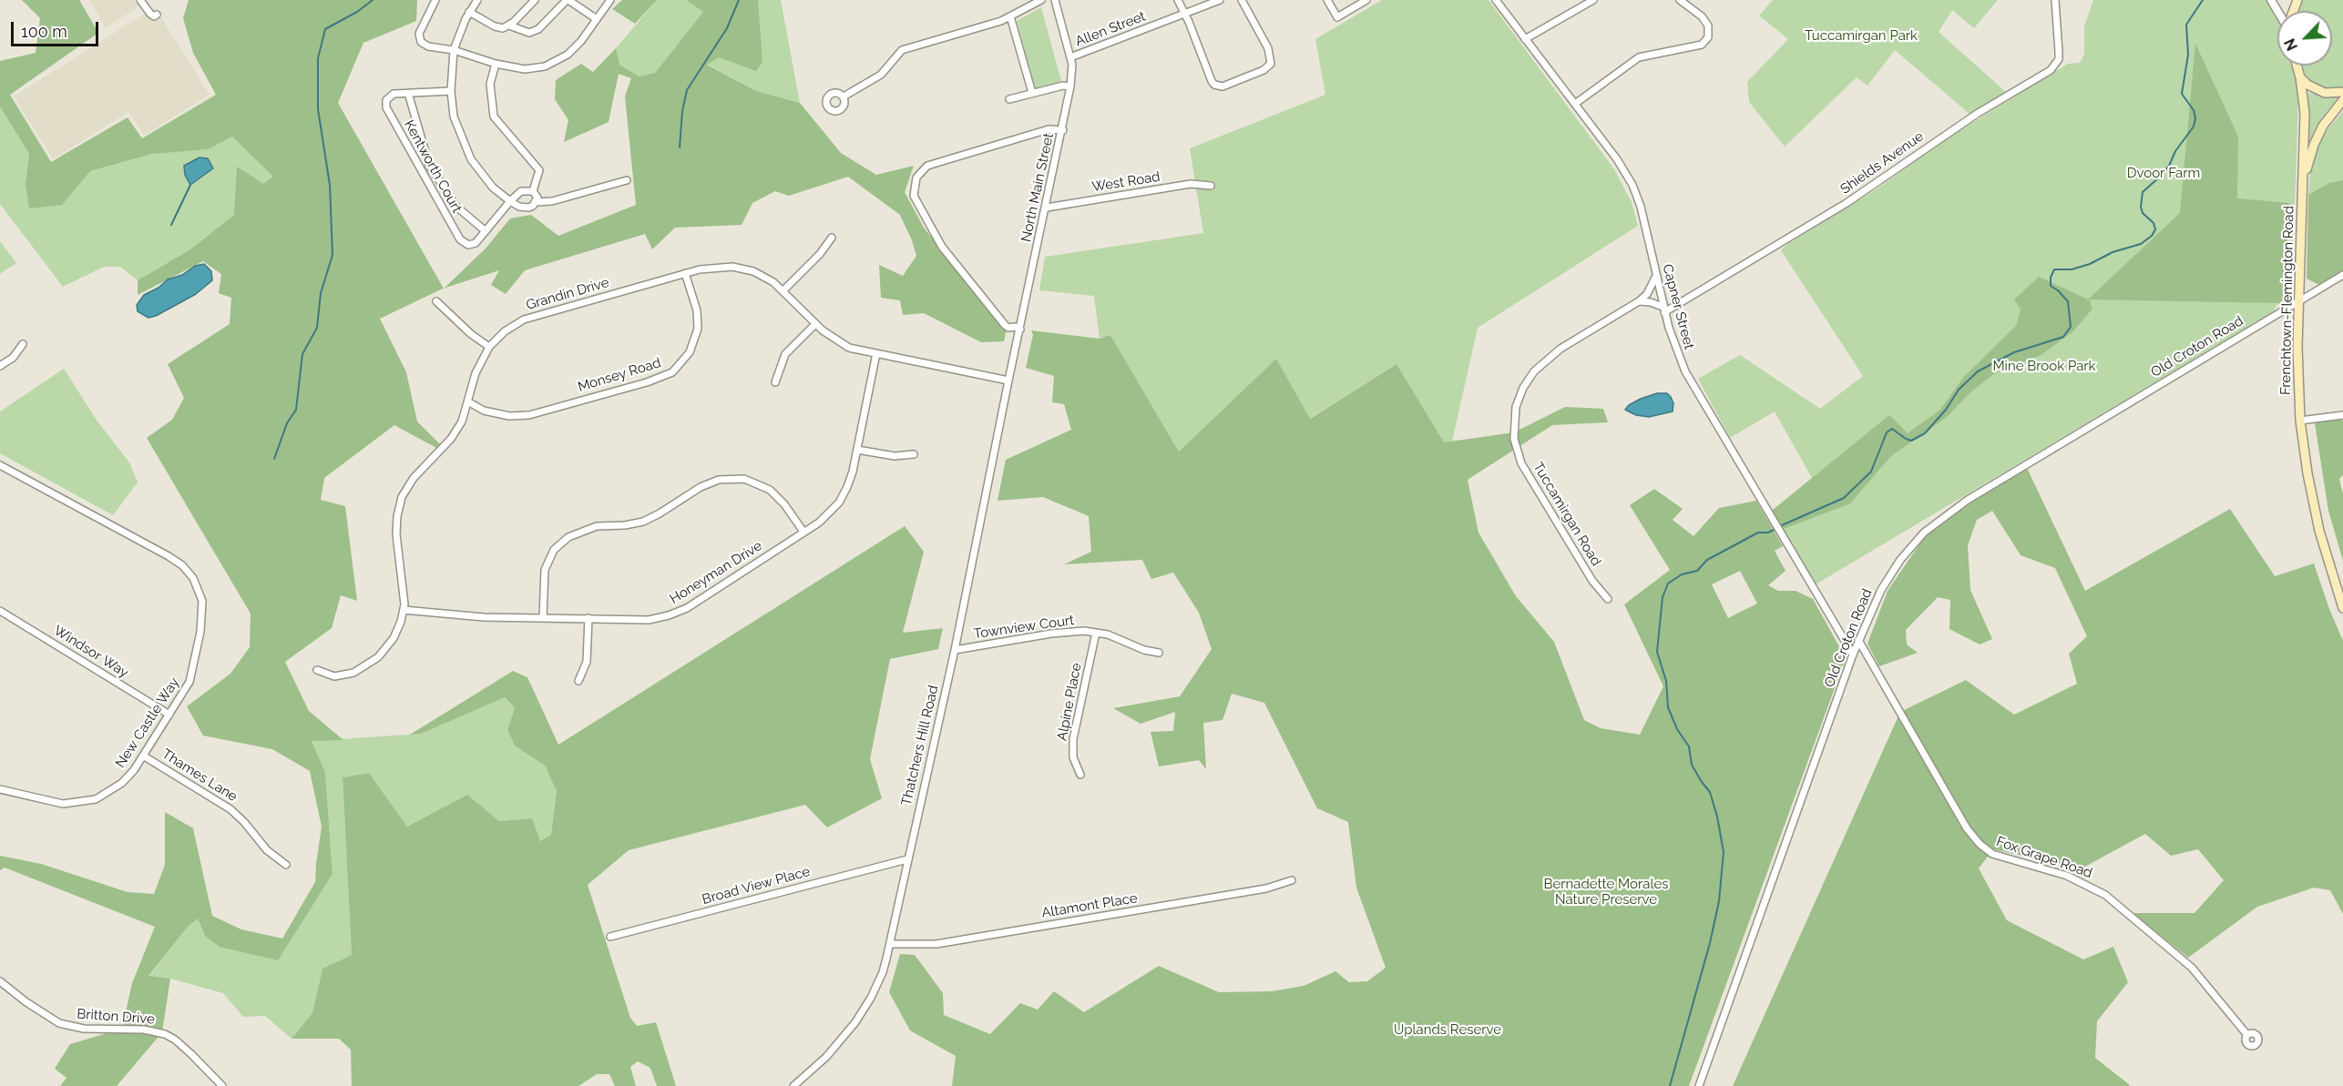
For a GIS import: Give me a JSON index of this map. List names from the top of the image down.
{
  "streets": {
    "main road": ["Frenchtown-Flemington Road"],
    "street": [
      "Allen Street",
      "Shields Avenue",
      "Kentworth Court",
      "West Road",
      "North Main Street",
      "Grandin Drive",
      "Capner Street",
      "Old Croton Road",
      "Monsey Road",
      "Tuccamirgan Road",
      "Honeyman Drive",
      "Townview Court",
      "Windsor Way",
      "Alpine Place",
      "New Castle Way",
      "Thatchers Hill Road",
      "Thames Lane",
      "Fox Grape Road",
      "Broad View Place",
      "Altamont Place",
      "Britton Drive"
    ]
  },
  "crossings": [
    ["Allen Street", "North Main Street"],
    ["Shields Avenue", "Capner Street"],
    ["West Road", "North Main Street"],
    ["North Main Street", "Grandin Drive"],
    ["North Main Street", "Thatchers Hill Road"],
    ["Grandin Drive", "Monsey Road"],
    ["Grandin Drive", "Honeyman Drive"],
    ["Grandin Drive", "Thatchers Hill Road"],
    ["Frenchtown-Flemington Road", "Old Croton Road"],
    ["Capner Street", "Old Croton Road"],
    ["Capner Street", "Tuccamirgan Road"],
    ["Old Croton Road", "Fox Grape Road"],
    ["Townview Court", "Alpine Place"],
    ["Townview Court", "Thatchers Hill Road"],
    ["Windsor Way", "New Castle Way"],
    ["New Castle Way", "Thames Lane"],
    ["Thatchers Hill Road", "Broad View Place"],
    ["Thatchers Hill Road", "Altamont Place"]
  ],
  "parks": [
    "Tuccamirgan Park",
    "Dvoor Farm",
    "Mine Brook Park",
    "Bernadette Morales Nature Preserve",
    "Uplands Reserve"
  ],
  "scale_bar": "100 m",
  "north": "bottom left"
}
